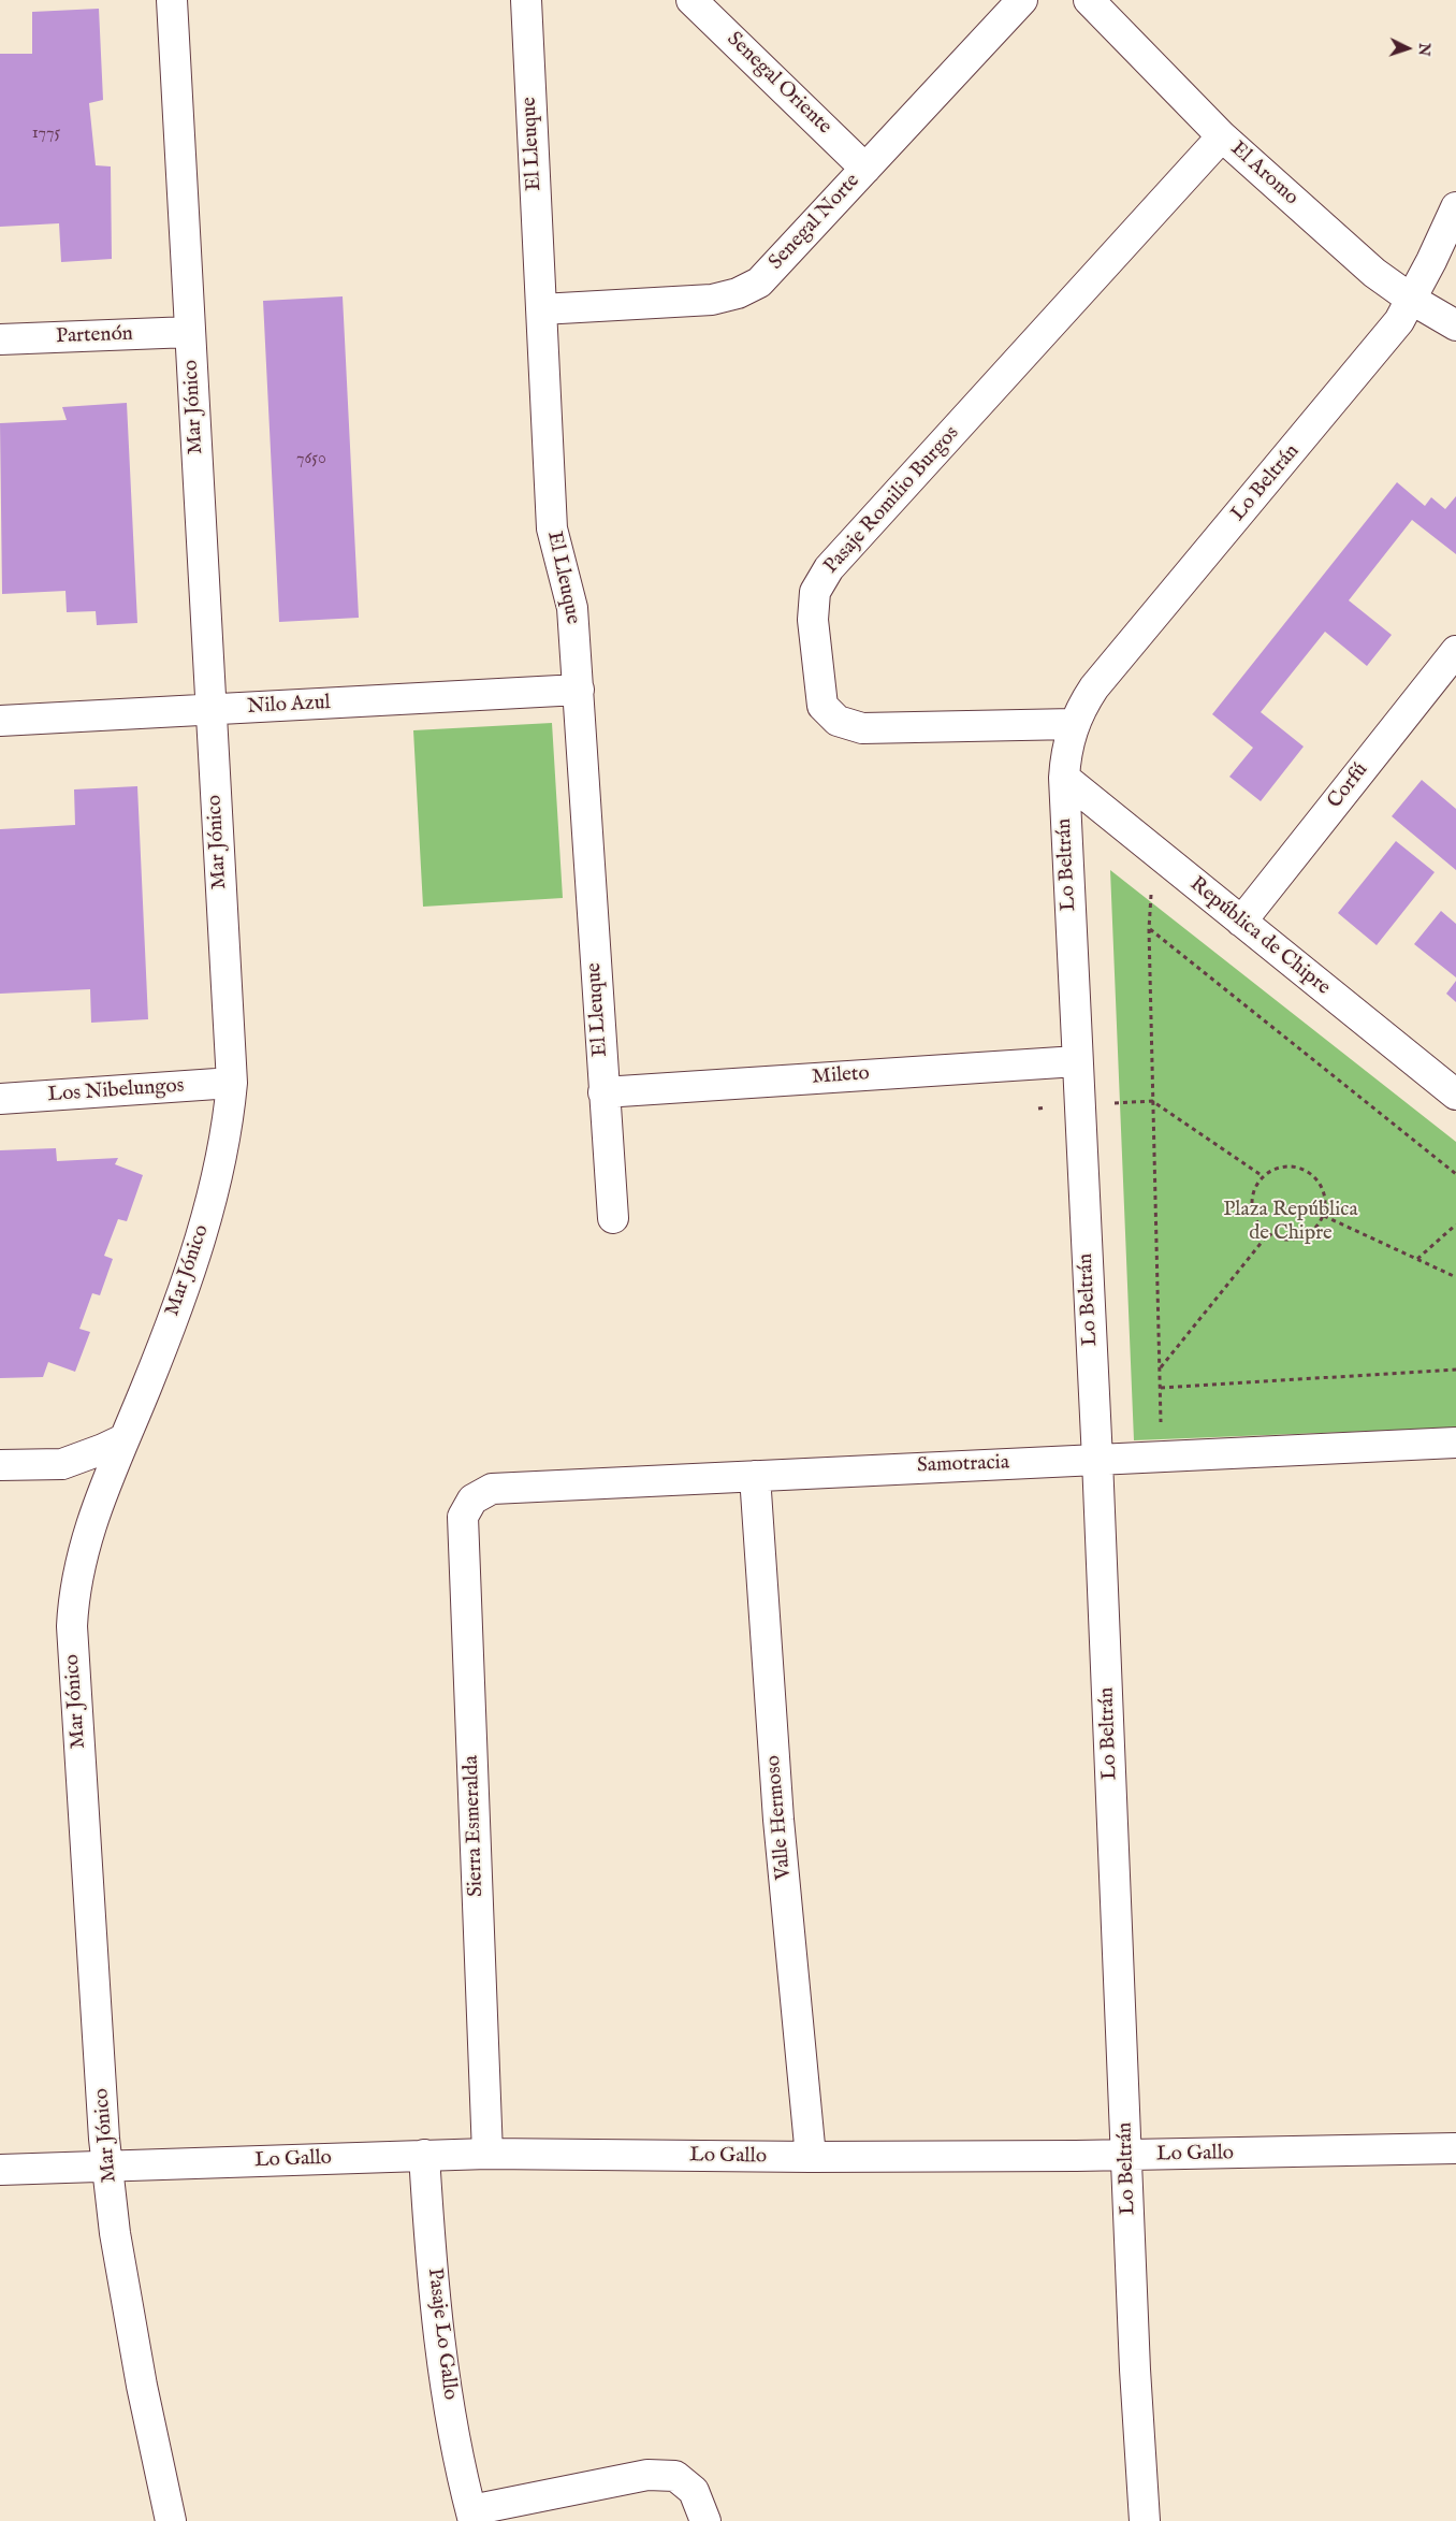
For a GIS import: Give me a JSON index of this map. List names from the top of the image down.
{
  "streets": {
    "street": [
      "Senegal Oriente",
      "El Lleuque",
      "El Aromo",
      "Senegal Norte",
      "Partenón",
      "Mar Jónico",
      "Lo Beltrán",
      "Pasaje Romilio Burgos",
      "Nilo Azul",
      "Corfú",
      "República de Chipre",
      "Mileto",
      "Los Nibelungos",
      "Samotracia",
      "Valle Hermoso",
      "Sierra Esmeralda",
      "Lo Gallo",
      "Pasaje Lo Gallo"
    ]
  },
  "crossings": [
    ["Senegal Oriente", "Senegal Norte"],
    ["El Lleuque", "Senegal Norte"],
    ["El Lleuque", "Nilo Azul"],
    ["El Lleuque", "Mileto"],
    ["El Aromo", "Lo Beltrán"],
    ["El Aromo", "Pasaje Romilio Burgos"],
    ["Partenón", "Mar Jónico"],
    ["Mar Jónico", "Nilo Azul"],
    ["Mar Jónico", "Los Nibelungos"],
    ["Mar Jónico", "Lo Gallo"],
    ["Lo Beltrán", "Pasaje Romilio Burgos"],
    ["Lo Beltrán", "República de Chipre"],
    ["Lo Beltrán", "Mileto"],
    ["Lo Beltrán", "Samotracia"],
    ["Lo Beltrán", "Lo Gallo"],
    ["Corfú", "República de Chipre"],
    ["Samotracia", "Valle Hermoso"],
    ["Samotracia", "Sierra Esmeralda"],
    ["Valle Hermoso", "Lo Gallo"],
    ["Sierra Esmeralda", "Lo Gallo"],
    ["Lo Gallo", "Pasaje Lo Gallo"]
  ],
  "parks": ["Plaza República de Chipre"],
  "house_numbers": ["1775", "7650"],
  "north": "right"
}
